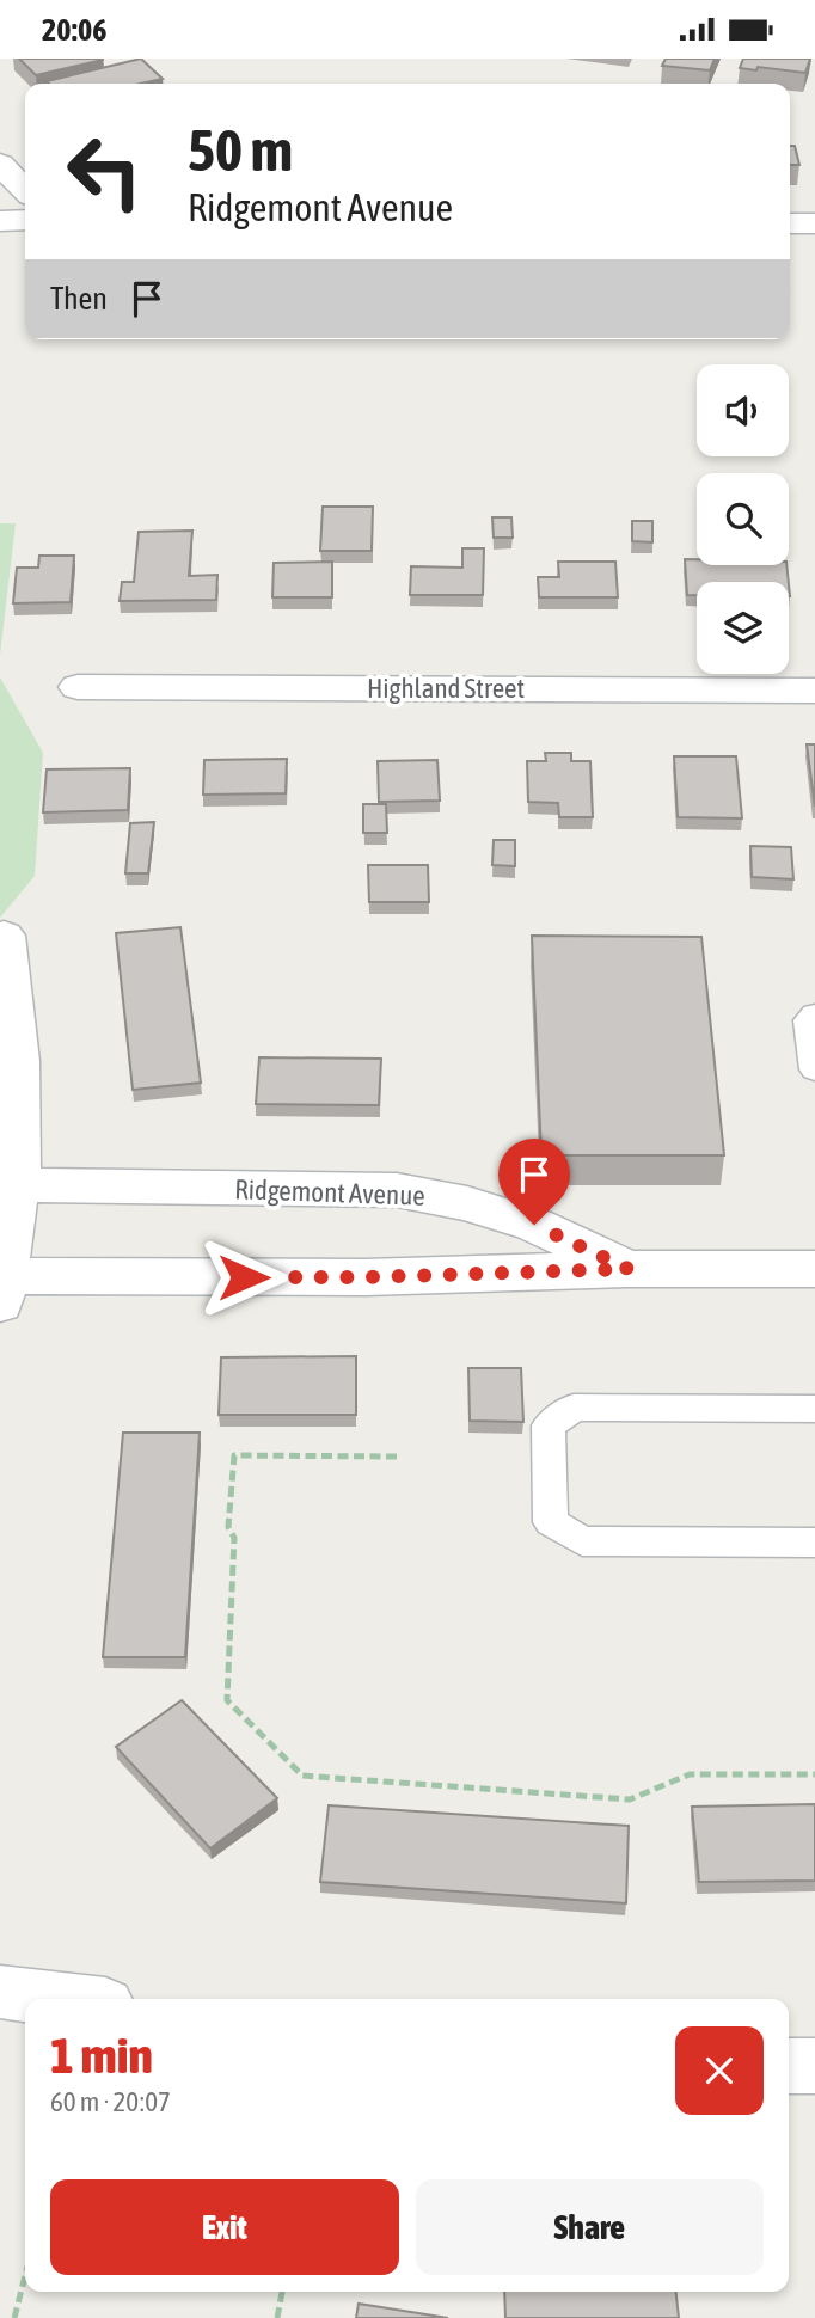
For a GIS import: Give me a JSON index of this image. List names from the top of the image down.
{
  "streets": {
    "street": ["Highland Street", "Ridgemont Avenue"]
  },
  "page": {
    "status": "20:06",
    "turn": ["50 m", "Ridgemont Avenue"],
    "then": "Then",
    "heading": ["1 min", "60 m · 20:07"],
    "buttons": ["Exit", "Share"]
  }
}
